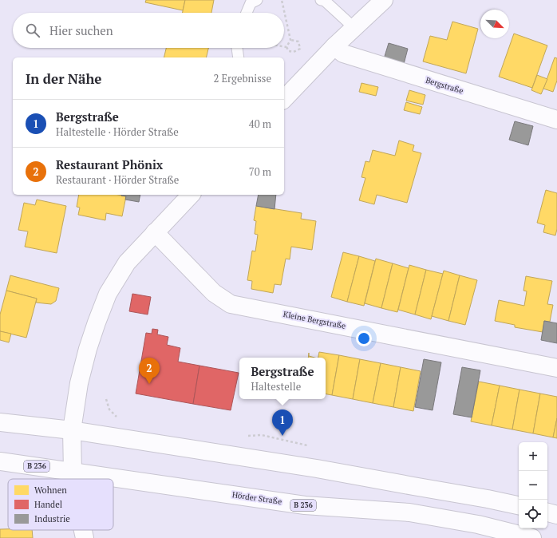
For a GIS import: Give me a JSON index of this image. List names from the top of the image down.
{
  "streets": {
    "main road": [
      "Bergstraße",
      "Kleine Bergstraße",
      "B 236",
      "Hörder Straße"
    ]
  },
  "legend": ["Wohnen", "Handel", "Industrie"],
  "north": "bottom right",
  "page": {
    "search": "Hier suchen",
    "heading": ["In der Nähe", "2 Ergebnisse"],
    "list": [
      {
        "mark": "1",
        "name": "Bergstraße",
        "note": "Haltestelle · Hörder Straße",
        "value": "40 m"
      },
      {
        "mark": "2",
        "name": "Restaurant Phönix",
        "note": "Restaurant · Hörder Straße",
        "value": "70 m"
      }
    ],
    "popup": ["Bergstraße", "Haltestelle"],
    "pins": ["2", "1"],
    "map_buttons": ["+", "−"]
  }
}
